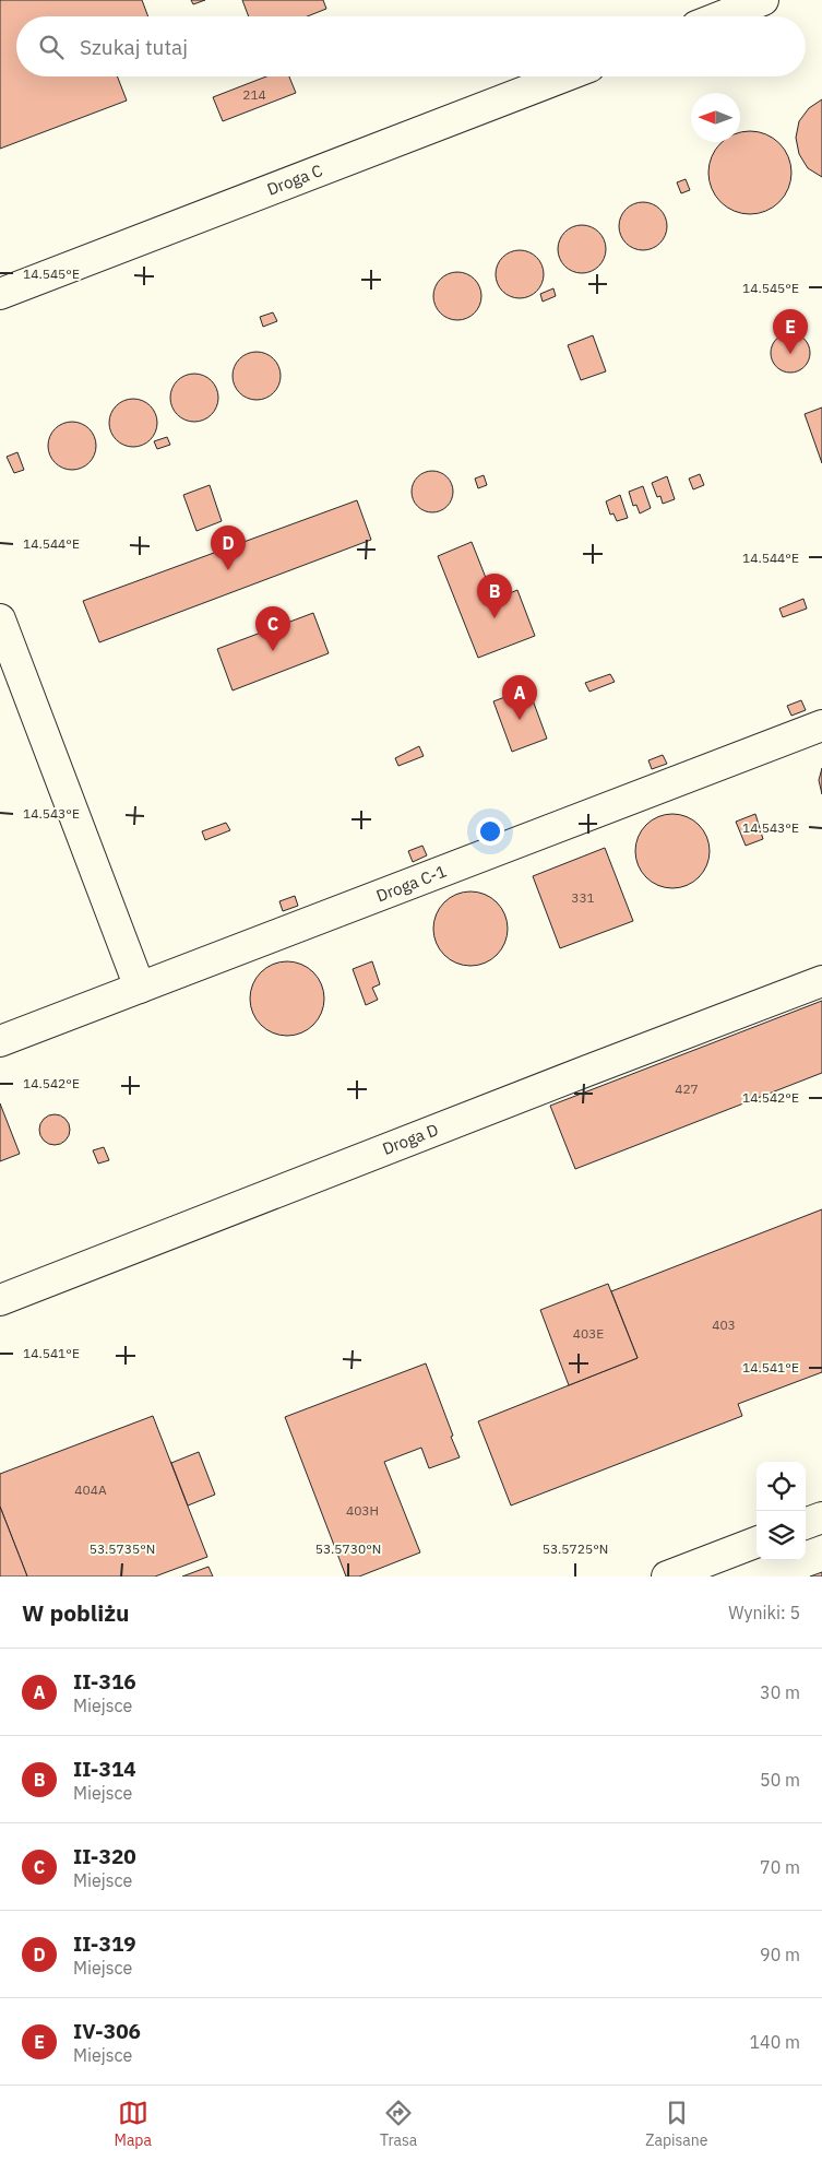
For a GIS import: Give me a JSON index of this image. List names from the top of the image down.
{
  "streets": {
    "lane": ["Droga C", "Droga C-1", "Droga D"]
  },
  "house_numbers": [
    "214",
    "331",
    "427",
    "403",
    "403E",
    "404A",
    "403H"
  ],
  "north": "left",
  "page": {
    "search": "Szukaj tutaj",
    "pins": [
      "E",
      "D",
      "B",
      "C",
      "A"
    ],
    "heading": ["W pobliżu", "Wyniki: 5"],
    "list": [
      {
        "mark": "A",
        "name": "II-316",
        "note": "Miejsce",
        "value": "30 m"
      },
      {
        "mark": "B",
        "name": "II-314",
        "note": "Miejsce",
        "value": "50 m"
      },
      {
        "mark": "C",
        "name": "II-320",
        "note": "Miejsce",
        "value": "70 m"
      },
      {
        "mark": "D",
        "name": "II-319",
        "note": "Miejsce",
        "value": "90 m"
      },
      {
        "mark": "E",
        "name": "IV-306",
        "note": "Miejsce",
        "value": "140 m"
      }
    ],
    "nav": ["Mapa", "Trasa", "Zapisane"]
  },
  "coordinates": [
    "14.545°E",
    "14.544°E",
    "14.543°E",
    "14.542°E",
    "14.541°E",
    "53.5735°N",
    "53.5730°N",
    "53.5725°N"
  ]
}
